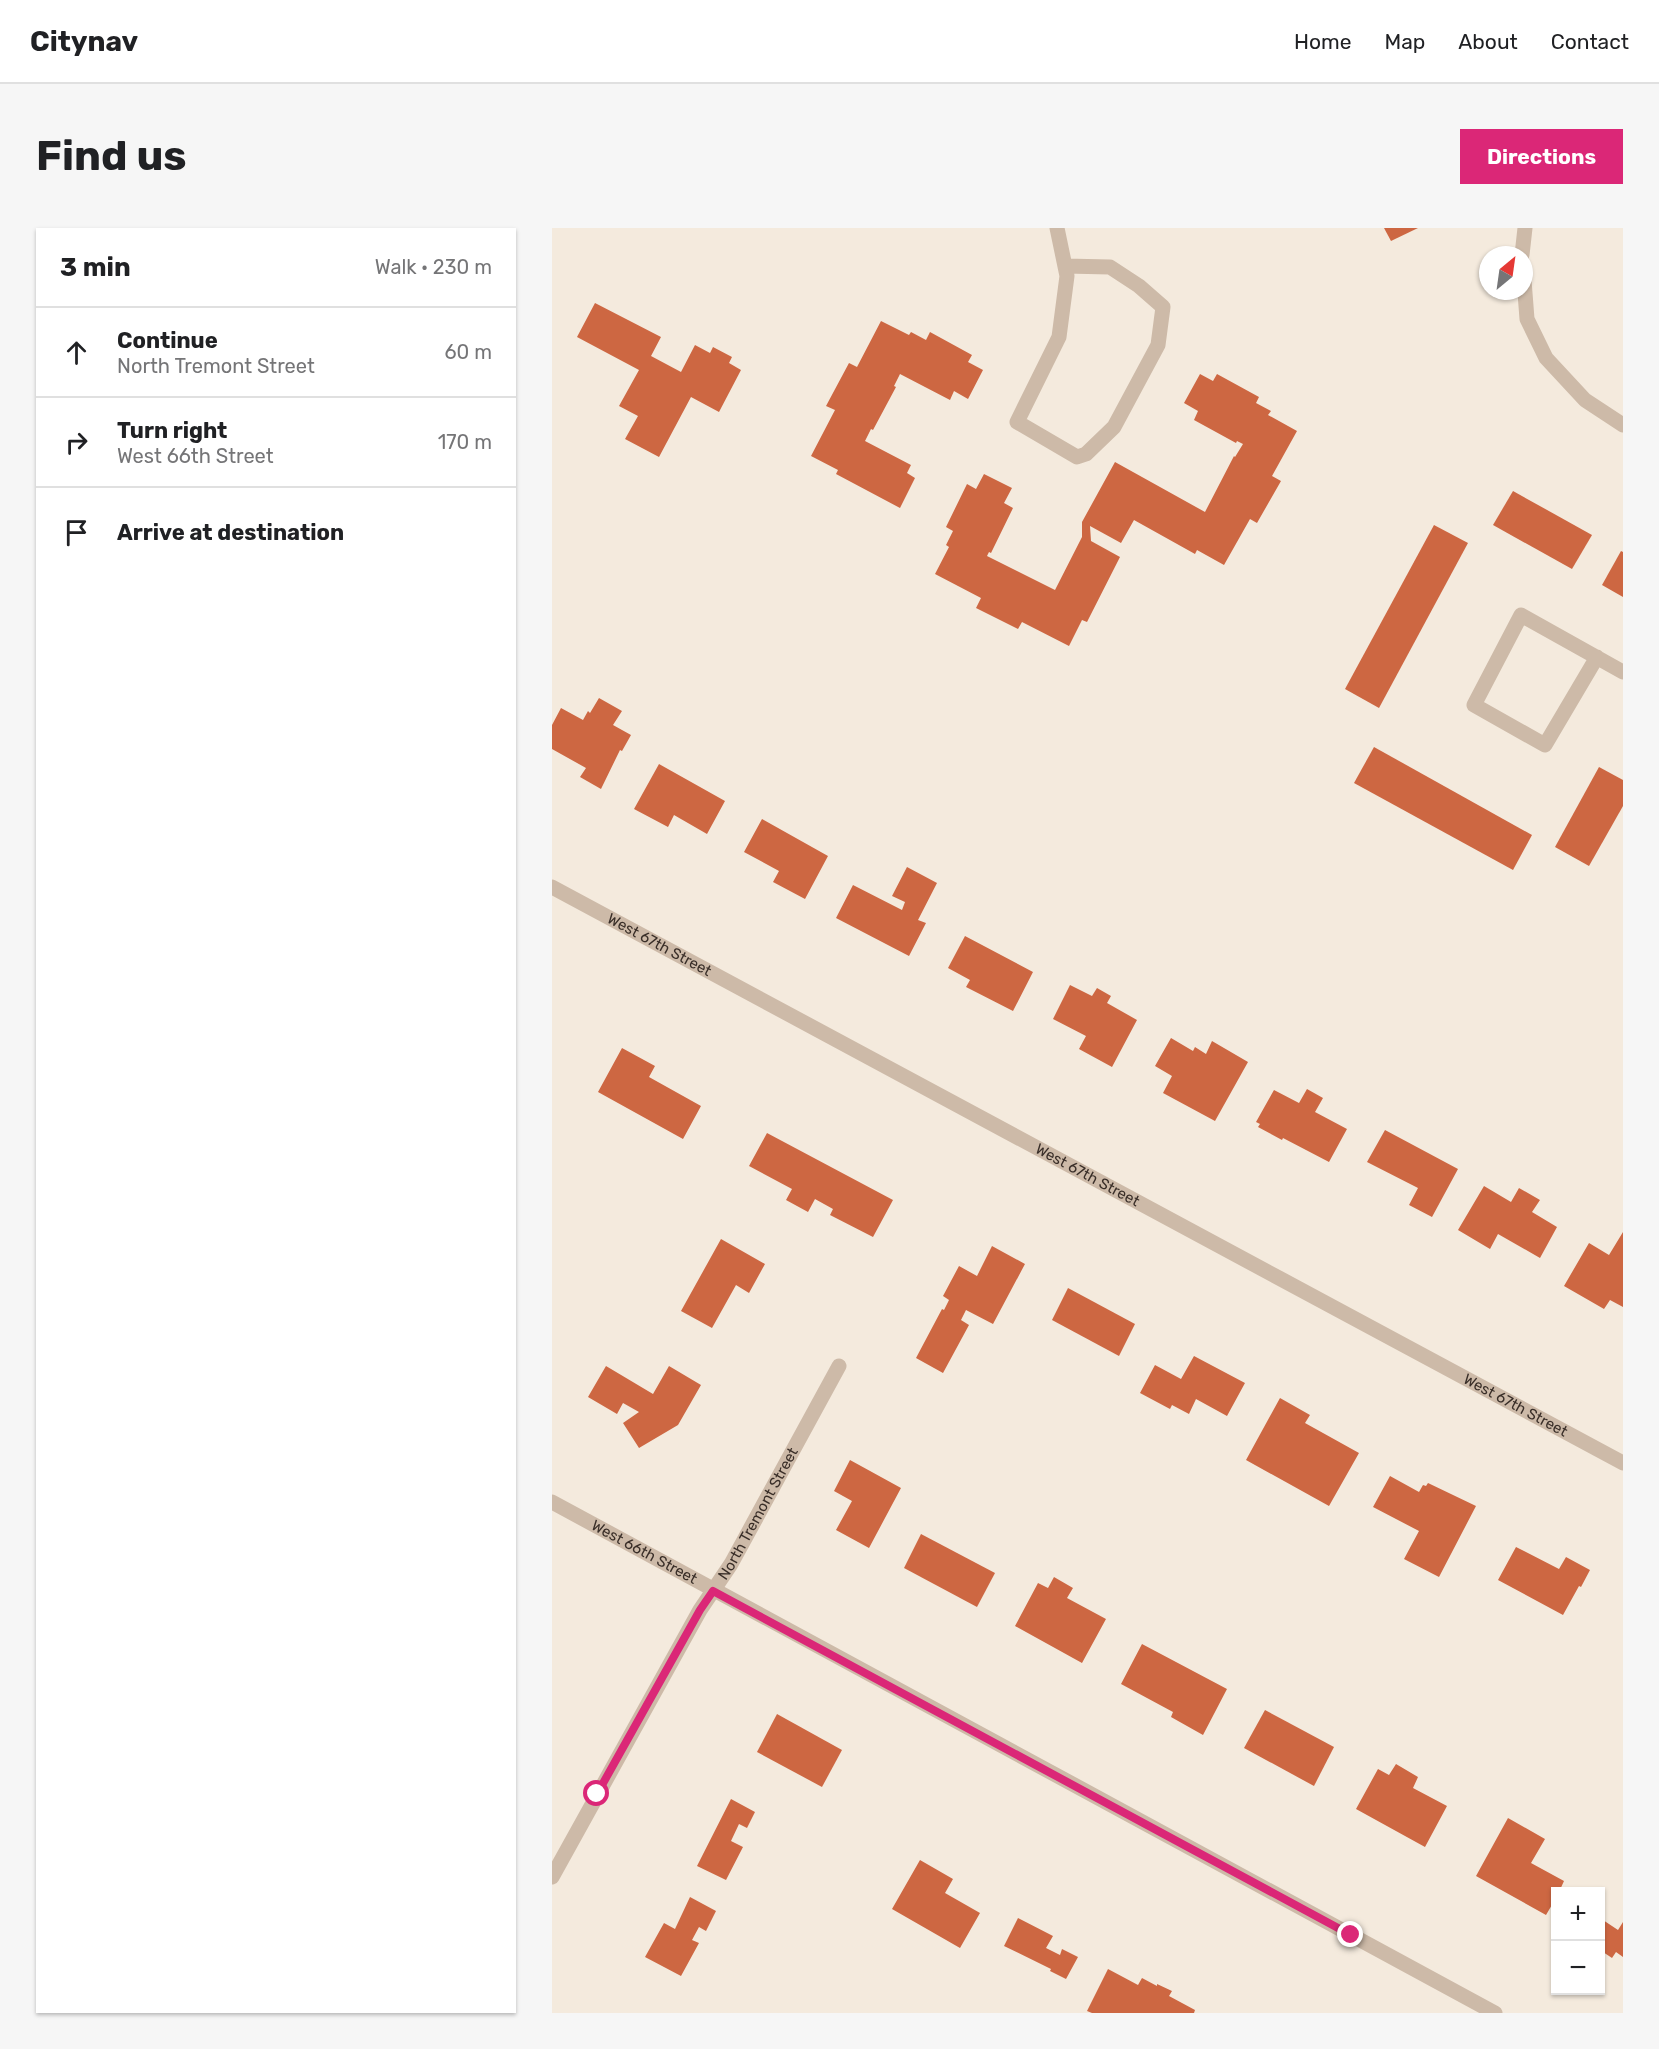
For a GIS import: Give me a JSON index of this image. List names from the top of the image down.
{
  "streets": {
    "street": ["West 67th Street", "North Tremont Street", "West 66th Street"]
  },
  "crossings": [
    ["North Tremont Street", "West 66th Street"]
  ],
  "north": "top right",
  "page": {
    "header": "Citynav",
    "nav": [
      "Home",
      "Map",
      "About",
      "Contact"
    ],
    "buttons": "Directions",
    "title": "Find us",
    "heading": ["3 min", "Walk · 230 m"],
    "list": [
      ["Continue", "North Tremont Street", "60 m"],
      ["Turn right", "West 66th Street", "170 m"],
      "Arrive at destination"
    ],
    "map_buttons": ["+", "−"]
  }
}
